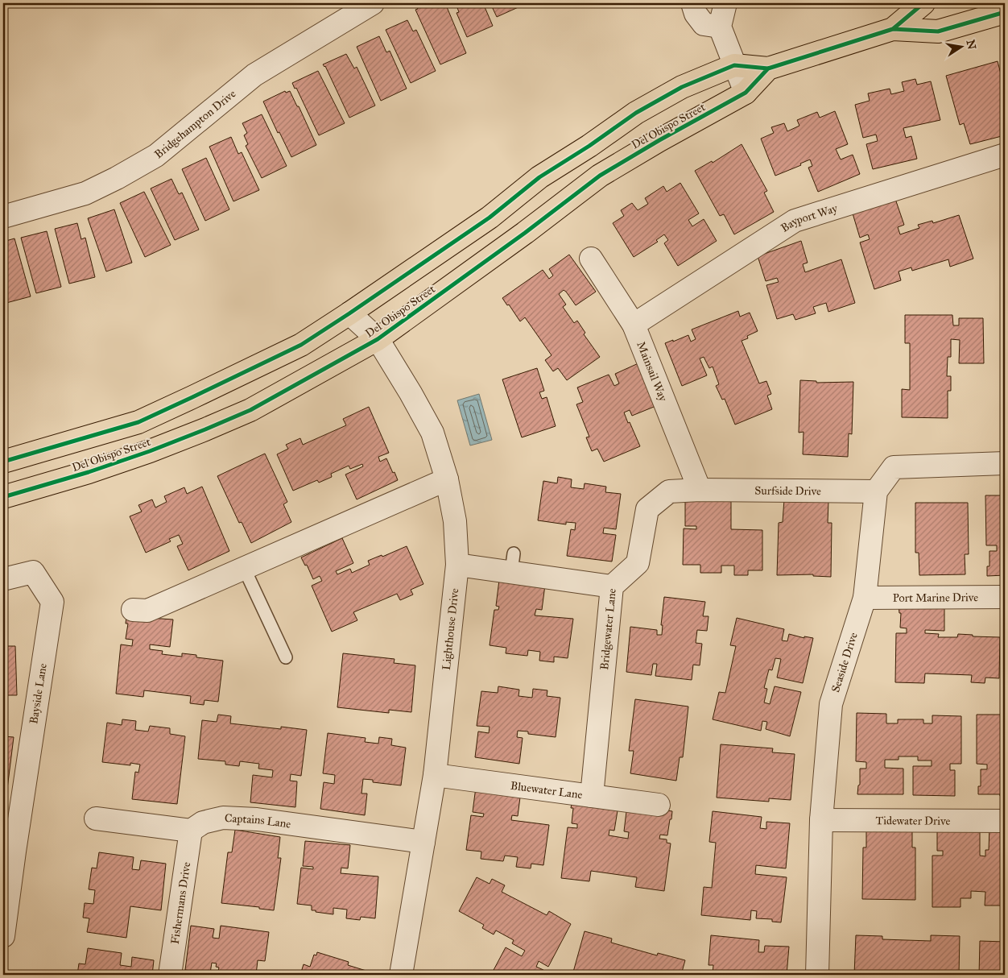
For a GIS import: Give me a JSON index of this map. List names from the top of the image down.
{
  "streets": {
    "main road": ["Del Obispo Street"],
    "street": [
      "Bridgehampton Drive",
      "Bayport Way",
      "Mainsail Way",
      "Surfside Drive",
      "Port Marine Drive",
      "Lighthouse Drive",
      "Bridgewater Lane",
      "Seaside Drive",
      "Bayside Lane",
      "Bluewater Lane",
      "Tidewater Drive",
      "Captains Lane",
      "Fishermans Drive"
    ]
  },
  "crossings": [
    ["Del Obispo Street", "Lighthouse Drive"],
    ["Bayport Way", "Mainsail Way"],
    ["Mainsail Way", "Surfside Drive"],
    ["Mainsail Way", "Bridgewater Lane"],
    ["Surfside Drive", "Bridgewater Lane"],
    ["Surfside Drive", "Seaside Drive"],
    ["Port Marine Drive", "Seaside Drive"],
    ["Lighthouse Drive", "Bluewater Lane"],
    ["Lighthouse Drive", "Captains Lane"],
    ["Bridgewater Lane", "Bluewater Lane"],
    ["Seaside Drive", "Tidewater Drive"],
    ["Captains Lane", "Fishermans Drive"]
  ],
  "north": "right"
}
